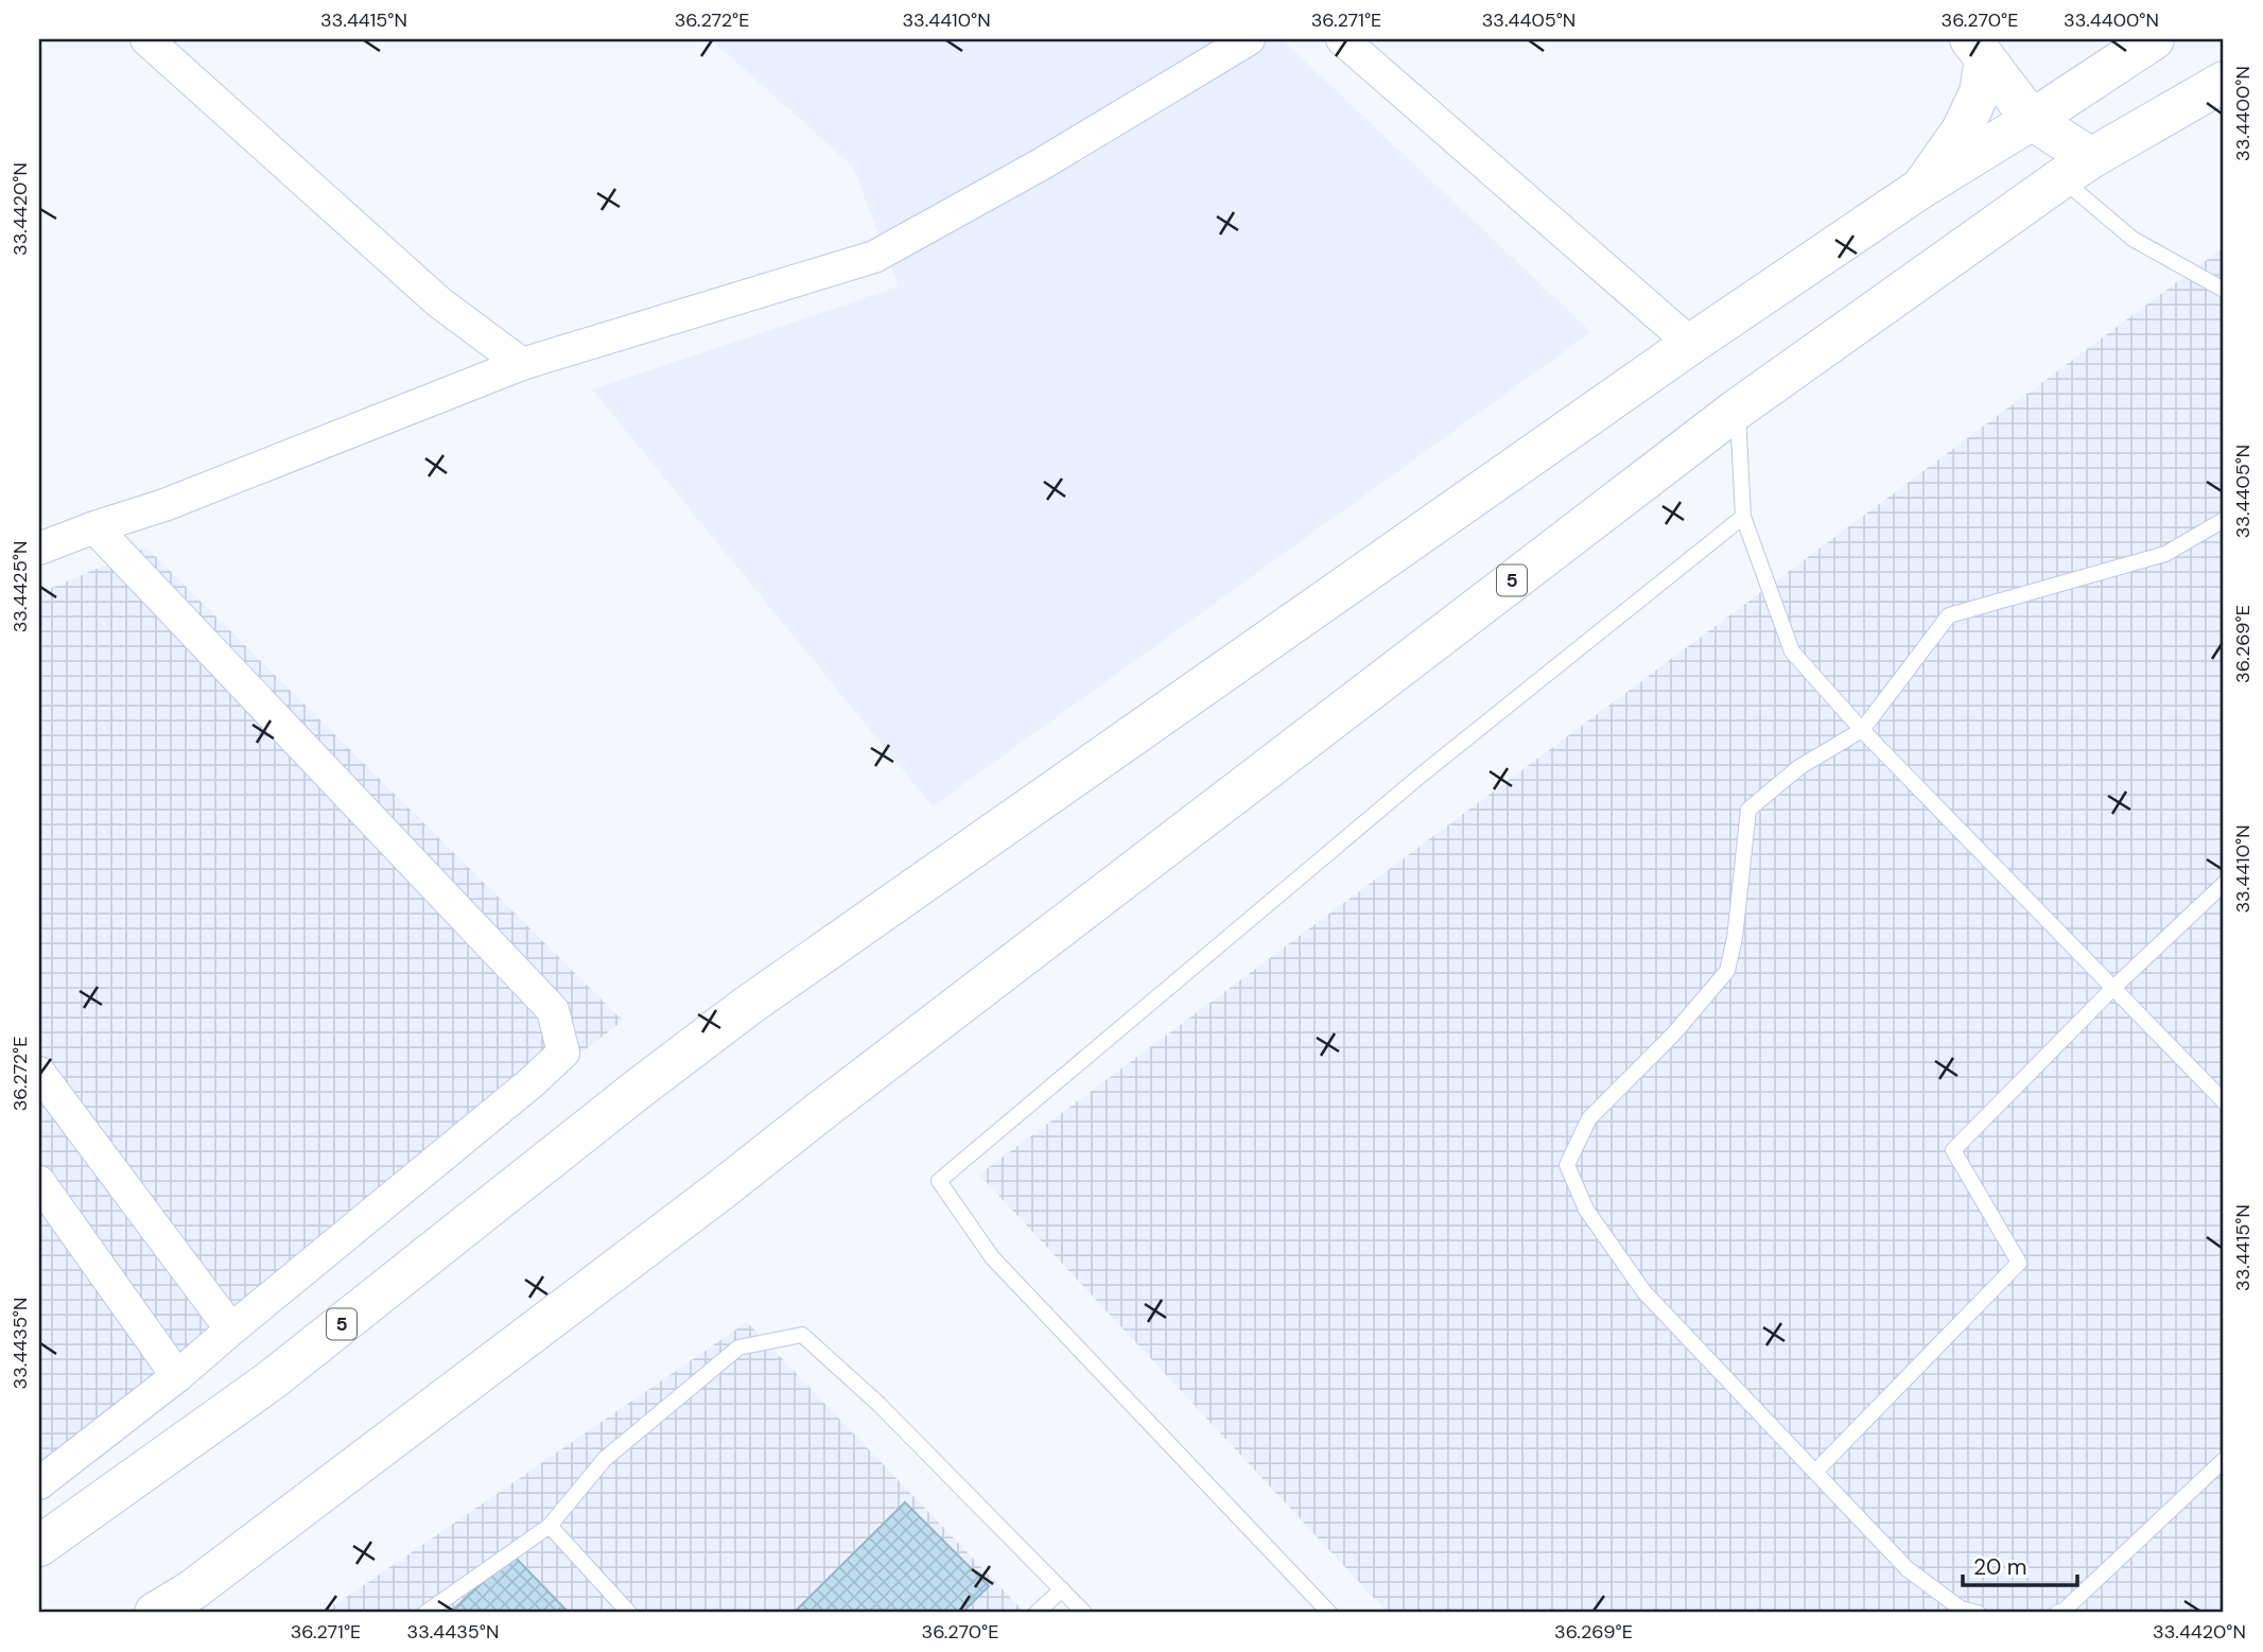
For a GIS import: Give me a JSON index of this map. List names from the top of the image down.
{
  "streets": {
    "main road": ["5"]
  },
  "scale_bar": "20 m",
  "coordinates": [
    "33.4415°N",
    "36.272°E",
    "33.4410°N",
    "36.271°E",
    "33.4405°N",
    "36.270°E",
    "33.4400°N",
    "33.4420°N",
    "33.4425°N",
    "36.269°E",
    "33.4435°N"
  ]
}
